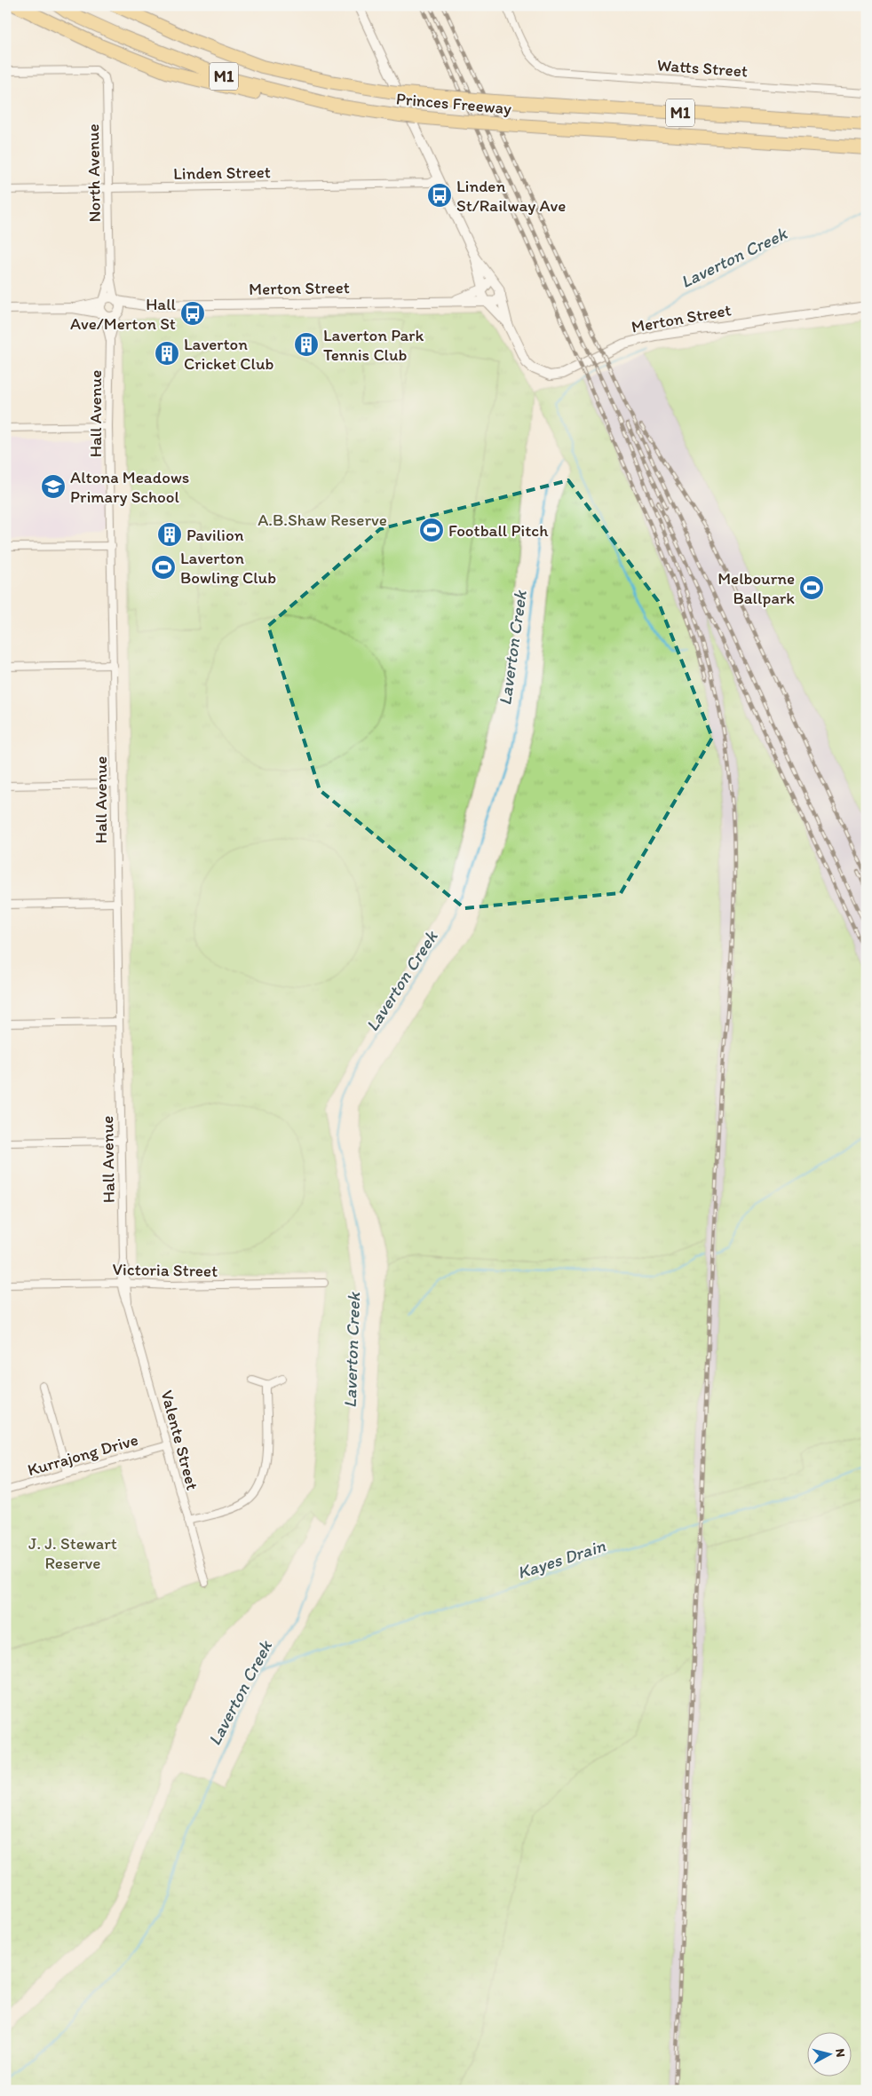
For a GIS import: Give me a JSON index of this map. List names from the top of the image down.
{
  "streets": {
    "highway": ["M1", "Princes Freeway"],
    "street": [
      "Watts Street",
      "Linden Street",
      "North Avenue",
      "Merton Street",
      "Hall Avenue",
      "Victoria Street",
      "Valente Street",
      "Kurrajong Drive"
    ]
  },
  "crossings": [
    ["Linden Street", "North Avenue"],
    ["North Avenue", "Merton Street"],
    ["North Avenue", "Hall Avenue"],
    ["Merton Street", "Hall Avenue"],
    ["Hall Avenue", "Victoria Street"],
    ["Hall Avenue", "Valente Street"],
    ["Victoria Street", "Valente Street"],
    ["Valente Street", "Kurrajong Drive"]
  ],
  "water": ["Laverton Creek", "Kayes Drain"],
  "parks": ["A.B.Shaw Reserve", "J. J. Stewart Reserve"],
  "places": {
    "bus stop": ["Linden St/Railway Ave", "Hall Ave/Merton St"],
    "building": ["Laverton Park Tennis Club", "Laverton Cricket Club", "Pavilion"],
    "school or university": ["Altona Meadows Primary School"],
    "sports": ["Football Pitch", "Laverton Bowling Club", "Melbourne Ballpark"]
  },
  "north": "right"
}
